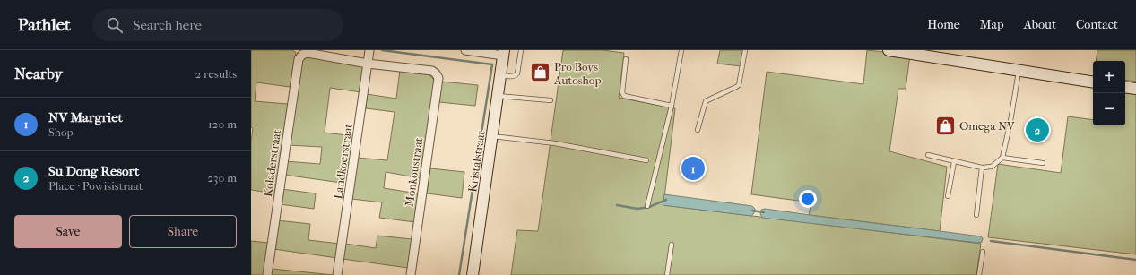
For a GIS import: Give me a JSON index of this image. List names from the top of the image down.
{
  "streets": {
    "street": [
      "Landkoerstraat",
      "Kristalstraat",
      "Koladerstraat",
      "Monkoustraat"
    ]
  },
  "crossings": [
    ["Landkoerstraat", "Koladerstraat"],
    ["Landkoerstraat", "Monkoustraat"],
    ["Koladerstraat", "Monkoustraat"]
  ],
  "places": {
    "shop": ["Pro Boys Autoshop", "Omega NV"]
  },
  "page": {
    "header": "Pathlet",
    "search": "Search here",
    "nav": [
      "Home",
      "Map",
      "About",
      "Contact"
    ],
    "heading": ["Nearby", "2 results"],
    "map_buttons": ["+", "−"],
    "list": [
      {
        "mark": "1",
        "name": "NV Margriet",
        "note": "Shop",
        "value": "120 m"
      },
      {
        "mark": "2",
        "name": "Su Dong Resort",
        "note": "Place · Powisistraat",
        "value": "230 m"
      }
    ],
    "pins": ["2", "1"],
    "buttons": ["Save", "Share"]
  }
}
